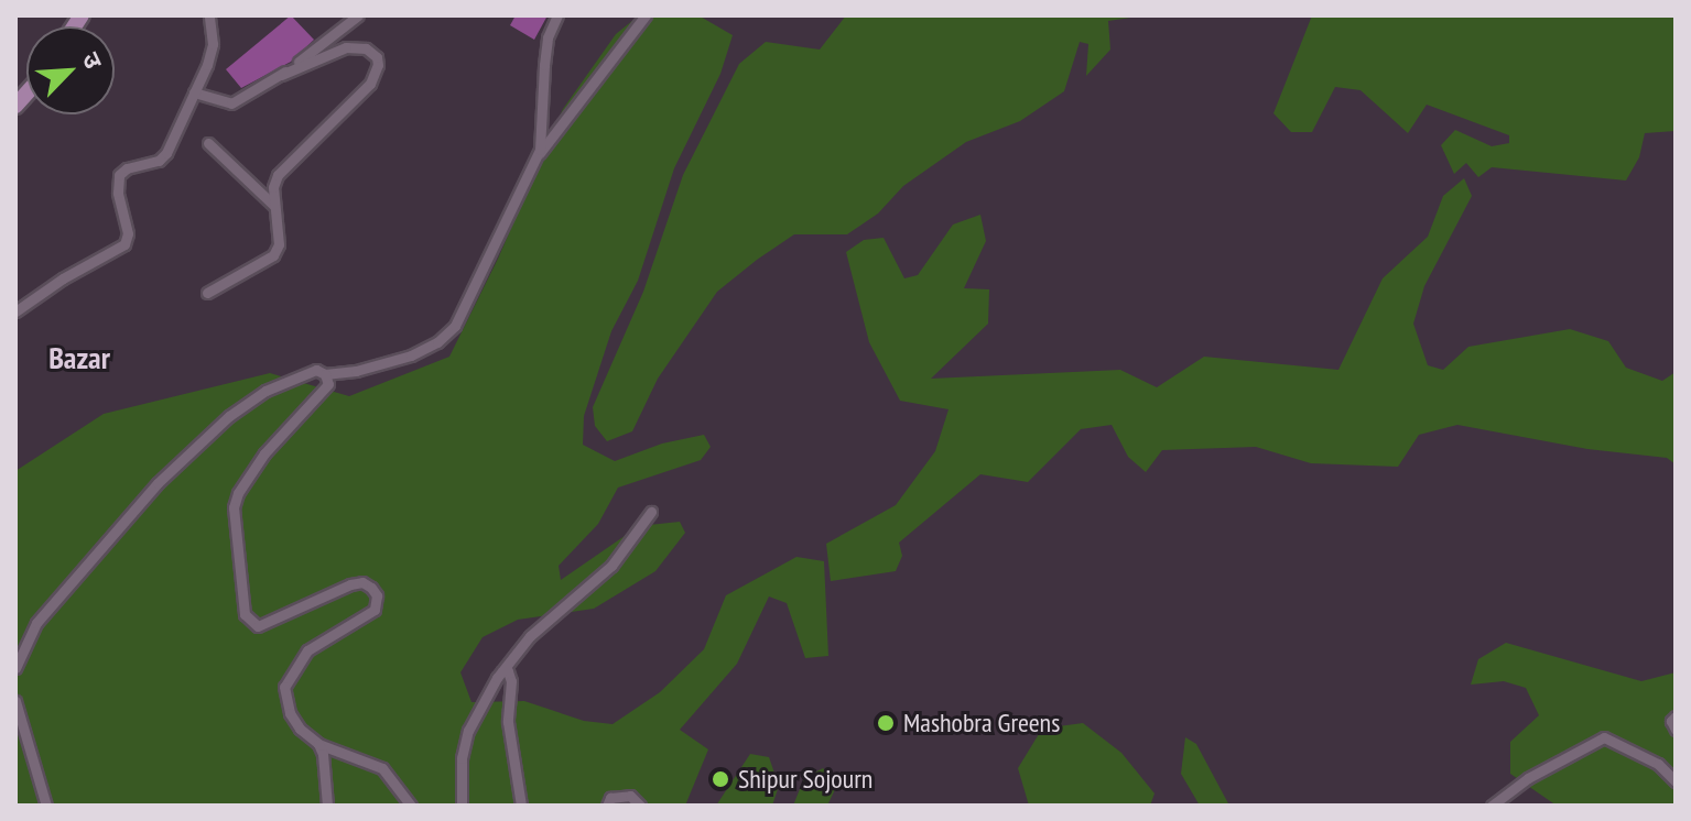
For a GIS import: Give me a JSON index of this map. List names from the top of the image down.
{
  "districts": ["Bazar"],
  "places": ["Mashobra Greens", "Shipur Sojourn"],
  "north": "top right"
}
